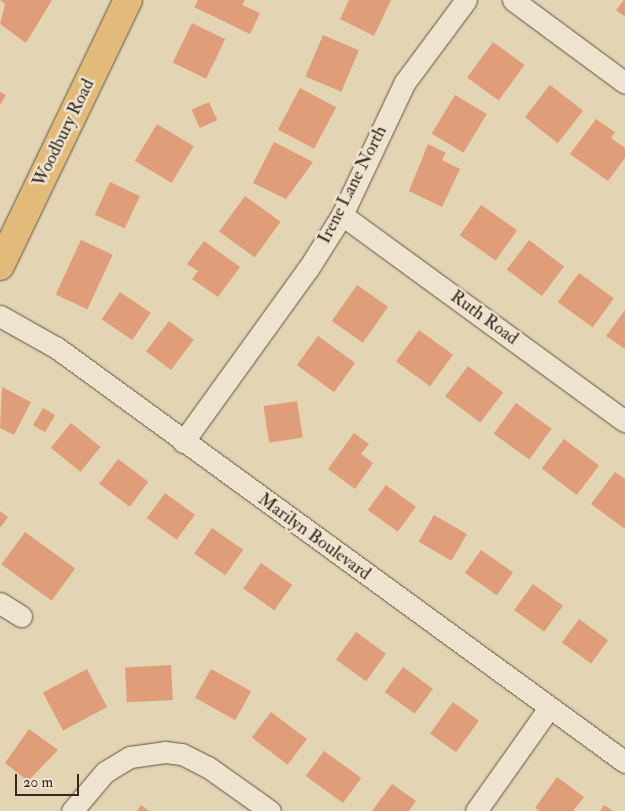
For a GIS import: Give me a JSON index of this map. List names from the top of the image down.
{
  "streets": {
    "main road": ["Woodbury Road"],
    "street": ["Irene Lane North", "Ruth Road", "Marilyn Boulevard"]
  },
  "crossings": [
    ["Irene Lane North", "Ruth Road"],
    ["Irene Lane North", "Marilyn Boulevard"]
  ],
  "scale_bar": "20 m"
}
